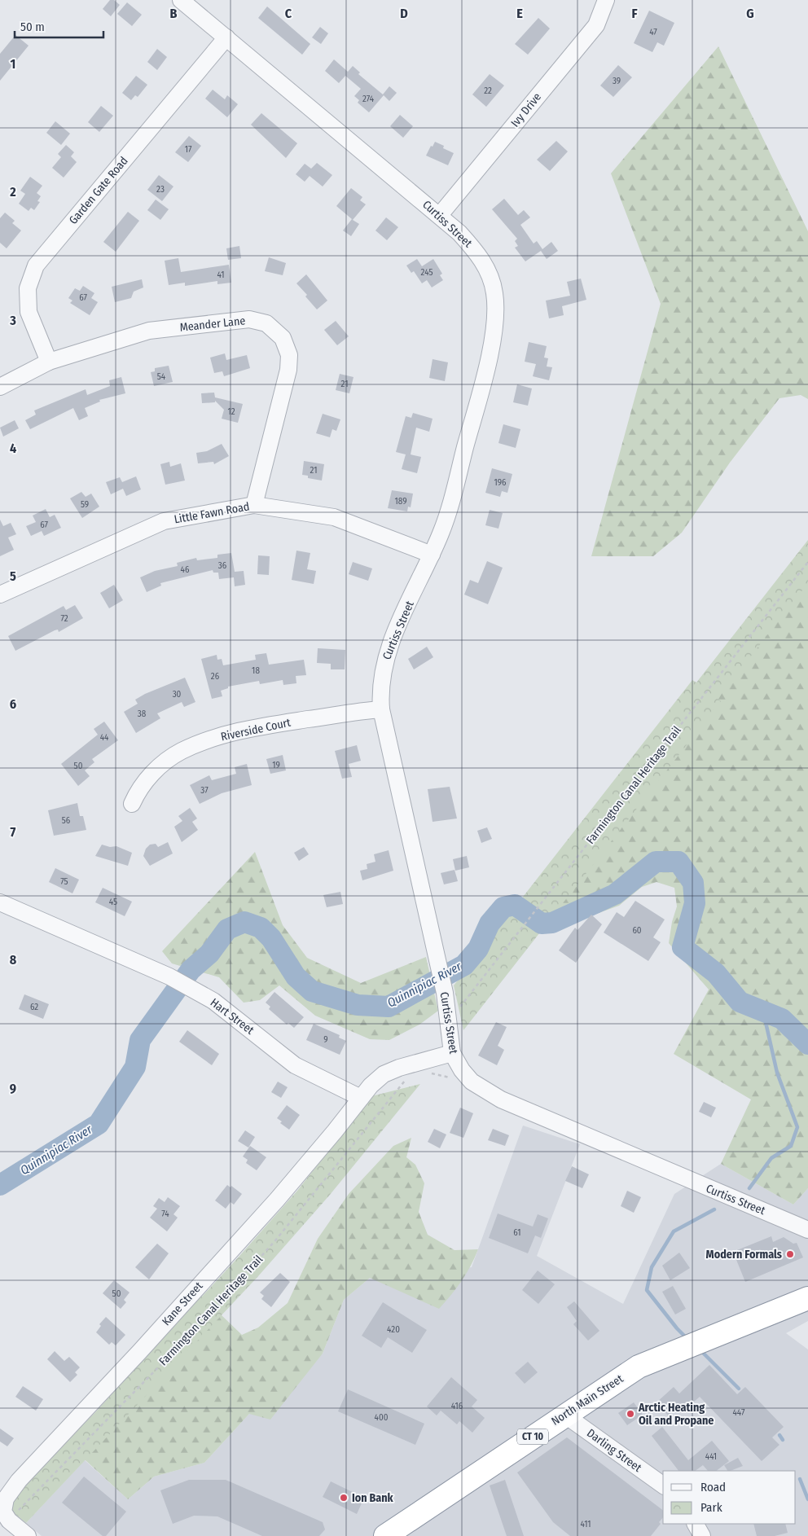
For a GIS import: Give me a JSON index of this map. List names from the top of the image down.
{
  "streets": {
    "highway": ["North Main Street", "CT 10"],
    "street": [
      "Ivy Drive",
      "Garden Gate Road",
      "Curtiss Street",
      "Meander Lane",
      "Little Fawn Road",
      "Riverside Court",
      "Hart Street",
      "Kane Street",
      "Darling Street"
    ],
    "path": ["Farmington Canal Heritage Trail"]
  },
  "crossings": [
    ["Ivy Drive", "Curtiss Street"],
    ["Garden Gate Road", "Curtiss Street"],
    ["Garden Gate Road", "Meander Lane"],
    ["Curtiss Street", "Little Fawn Road"],
    ["Curtiss Street", "Riverside Court"],
    ["Meander Lane", "Little Fawn Road"],
    ["Farmington Canal Heritage Trail", "Kane Street"],
    ["Hart Street", "Kane Street"],
    ["North Main Street", "Darling Street"]
  ],
  "water": ["Quinnipiac River"],
  "places": ["Modern Formals", "Arctic Heating Oil and Propane", "Ion Bank"],
  "house_numbers": [
    "47",
    "39",
    "22",
    "274",
    "17",
    "23",
    "245",
    "41",
    "67",
    "54",
    "21",
    "12",
    "21",
    "196",
    "189",
    "59",
    "67",
    "36",
    "46",
    "72",
    "18",
    "26",
    "30",
    "38",
    "44",
    "19",
    "50",
    "37",
    "56",
    "75",
    "45",
    "60",
    "62",
    "9",
    "74",
    "61",
    "50",
    "420",
    "416",
    "447",
    "400",
    "441",
    "411"
  ],
  "legend": ["Road", "Park"],
  "scale_bar": "50 m",
  "grid": {
    "columns": [
      "B",
      "C",
      "D",
      "E",
      "F",
      "G"
    ],
    "rows": [
      "1",
      "2",
      "3",
      "4",
      "5",
      "6",
      "7",
      "8",
      "9"
    ]
  }
}
